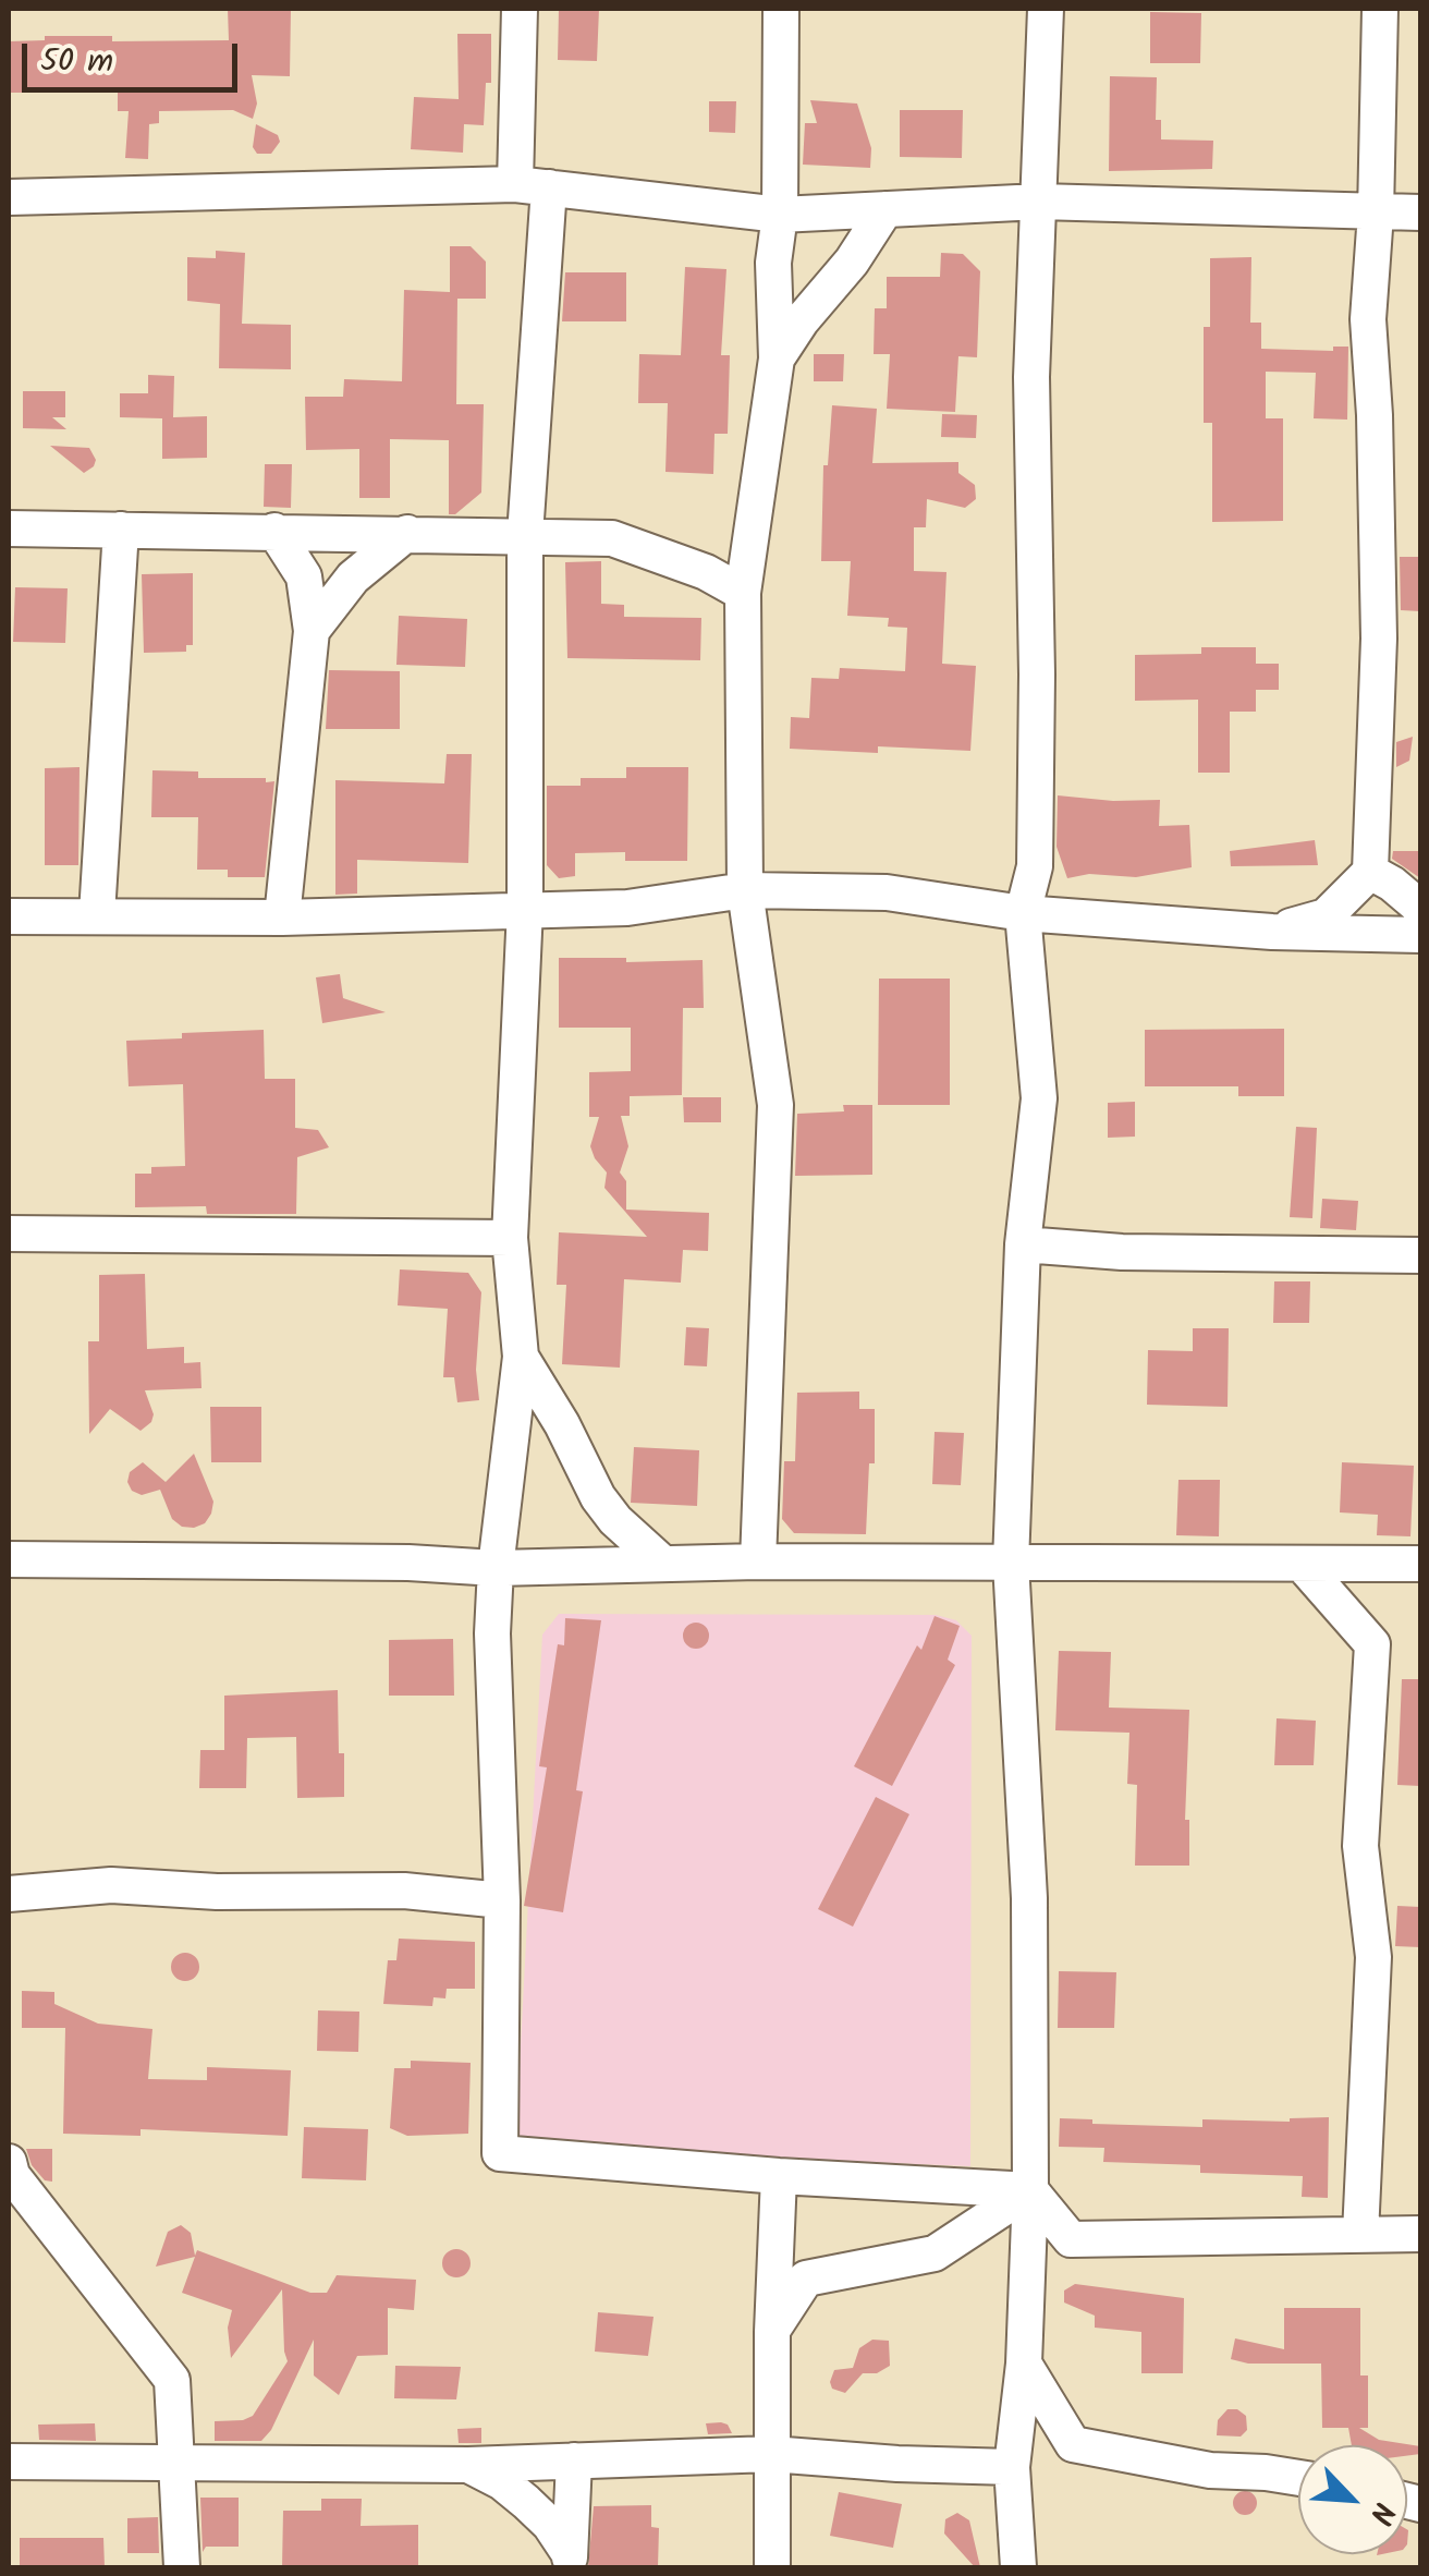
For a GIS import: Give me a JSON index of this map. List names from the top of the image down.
{
  "scale_bar": "50 m",
  "north": "bottom right"
}
